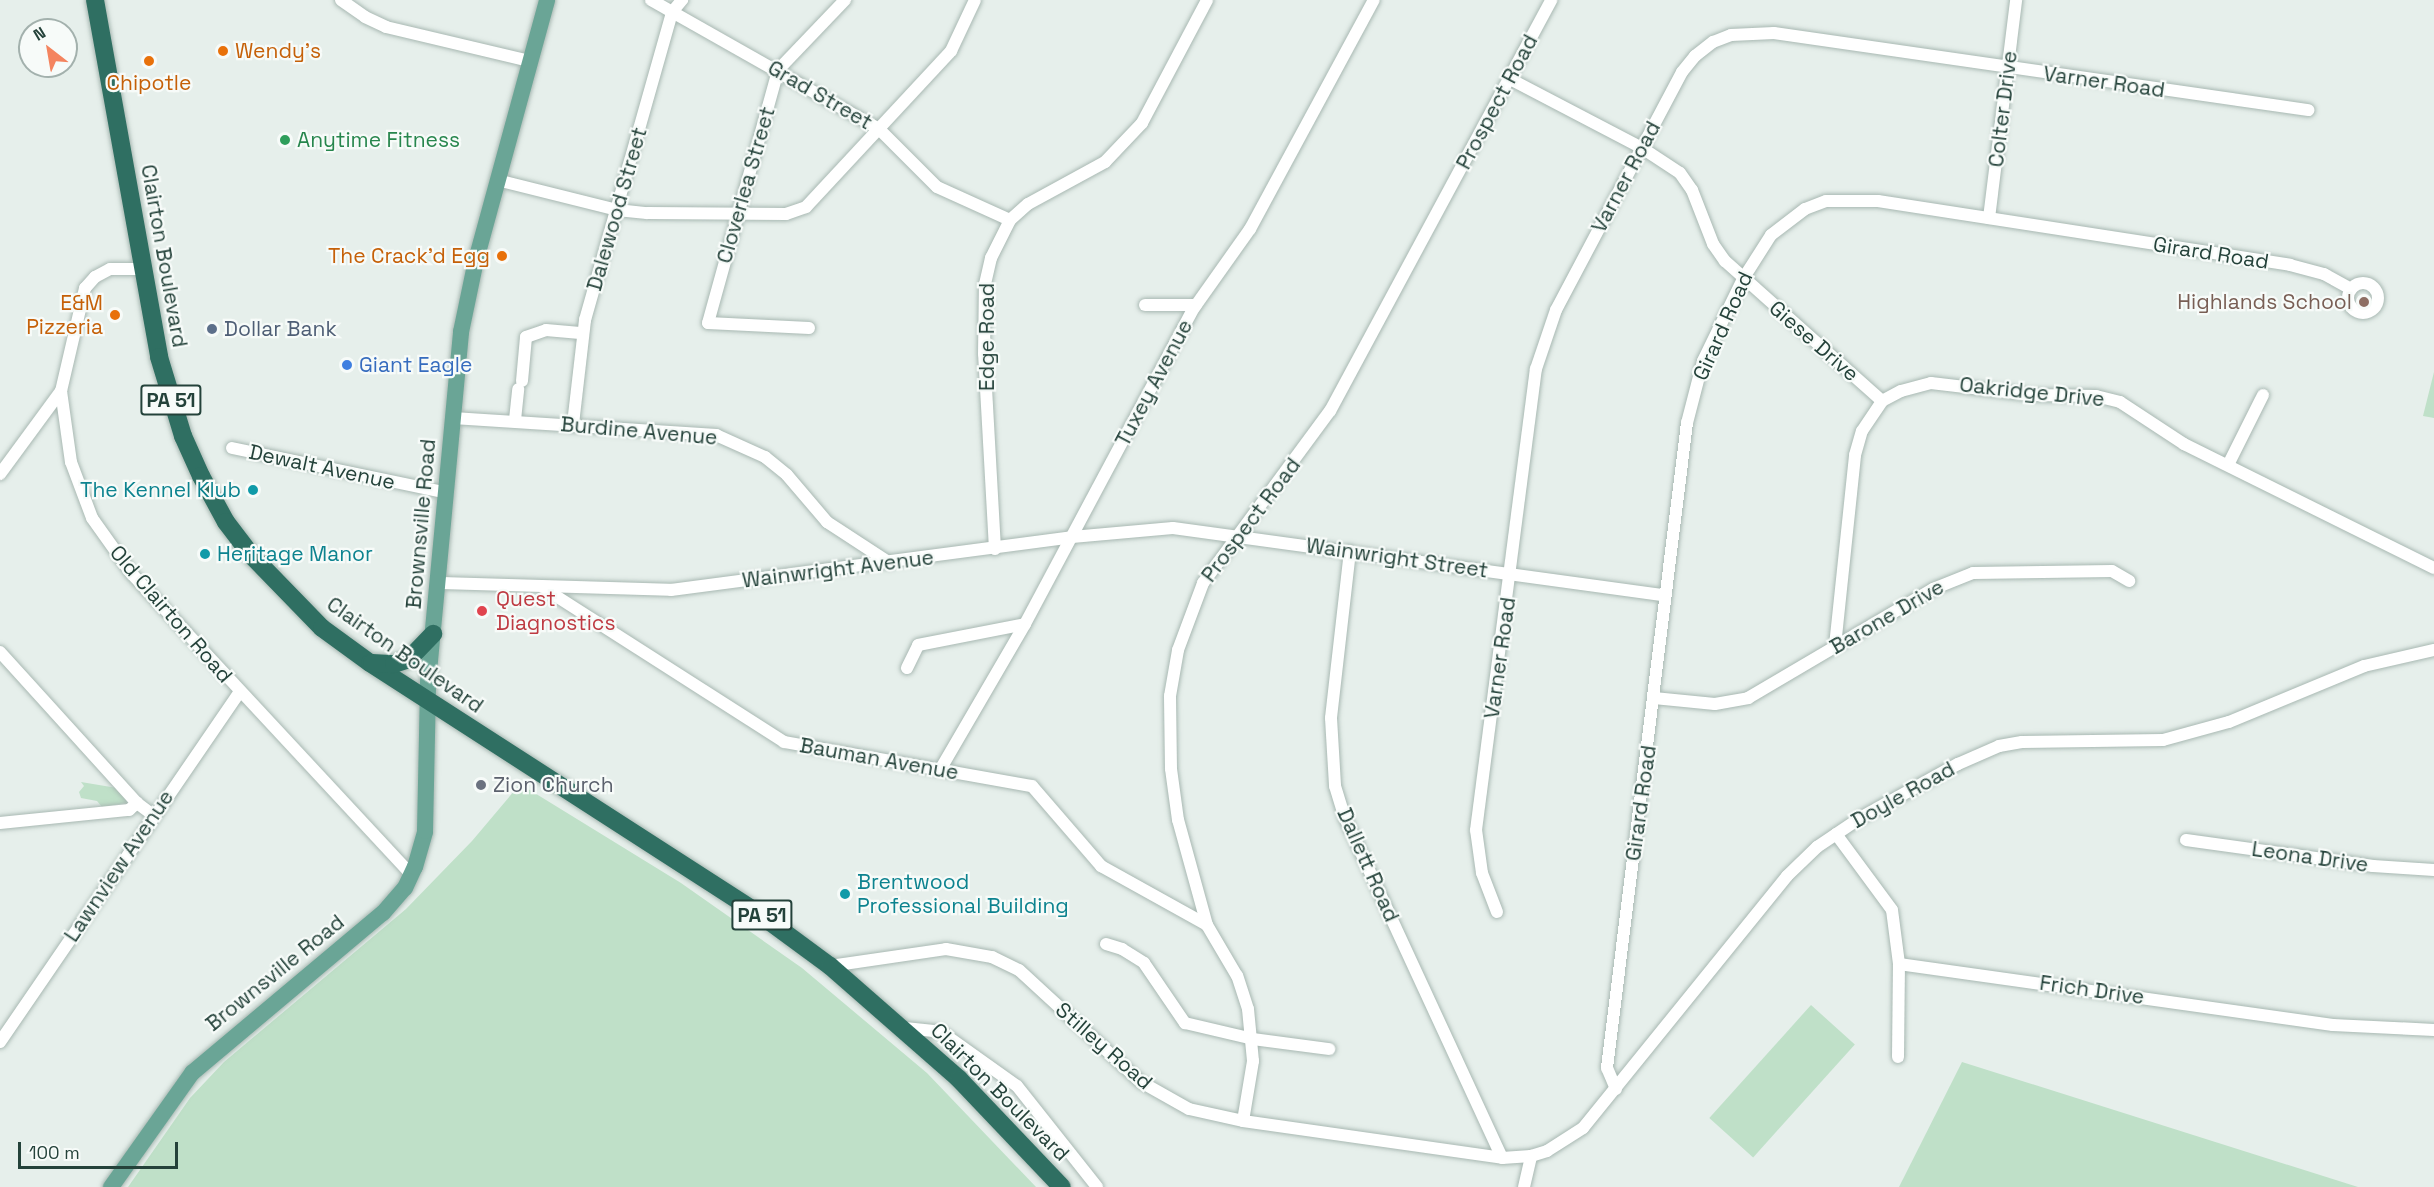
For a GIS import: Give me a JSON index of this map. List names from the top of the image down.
{
  "streets": {
    "highway": ["Clairton Boulevard", "PA 51"],
    "main road": ["Brownsville Road"],
    "street": [
      "Varner Road",
      "Grad Street",
      "Prospect Road",
      "Colter Drive",
      "Cloverlea Street",
      "Dalewood Street",
      "Girard Road",
      "Edge Road",
      "Giese Drive",
      "Tuxey Avenue",
      "Oakridge Drive",
      "Burdine Avenue",
      "Dewalt Avenue",
      "Wainwright Street",
      "Wainwright Avenue",
      "Old Clairton Road",
      "Barone Drive",
      "Bauman Avenue",
      "Doyle Road",
      "Leona Drive",
      "Dallett Road",
      "Lawnview Avenue",
      "Frich Drive",
      "Stilley Road"
    ]
  },
  "crossings": [
    ["Varner Road", "Colter Drive"],
    ["Varner Road", "Giese Drive"],
    ["Varner Road", "Wainwright Street"],
    ["Grad Street", "Cloverlea Street"],
    ["Grad Street", "Dalewood Street"],
    ["Grad Street", "Edge Road"],
    ["Prospect Road", "Giese Drive"],
    ["Prospect Road", "Wainwright Street"],
    ["Prospect Road", "Wainwright Avenue"],
    ["Prospect Road", "Bauman Avenue"],
    ["Prospect Road", "Stilley Road"],
    ["Colter Drive", "Girard Road"],
    ["Dalewood Street", "Burdine Avenue"],
    ["Girard Road", "Giese Drive"],
    ["Girard Road", "Wainwright Street"],
    ["Girard Road", "Barone Drive"],
    ["Girard Road", "Doyle Road"],
    ["Clairton Boulevard", "Brownsville Road"],
    ["Clairton Boulevard", "Old Clairton Road"],
    ["Clairton Boulevard", "Stilley Road"],
    ["Edge Road", "Wainwright Avenue"],
    ["Giese Drive", "Oakridge Drive"],
    ["Tuxey Avenue", "Wainwright Avenue"],
    ["Tuxey Avenue", "Bauman Avenue"],
    ["Burdine Avenue", "Brownsville Road"],
    ["Burdine Avenue", "Wainwright Avenue"],
    ["Dewalt Avenue", "Brownsville Road"],
    ["Brownsville Road", "Wainwright Avenue"],
    ["Brownsville Road", "Old Clairton Road"],
    ["Wainwright Street", "Wainwright Avenue"],
    ["Wainwright Street", "Dallett Road"],
    ["Wainwright Avenue", "Bauman Avenue"],
    ["Old Clairton Road", "Lawnview Avenue"],
    ["Doyle Road", "Stilley Road"],
    ["Dallett Road", "Stilley Road"]
  ],
  "places": [
    "Wendy's",
    "Chipotle",
    "Anytime Fitness",
    "The Crack'd Egg",
    "Highlands School",
    "E&M Pizzeria",
    "Dollar Bank",
    "Giant Eagle",
    "The Kennel Klub",
    "Heritage Manor",
    "Quest Diagnostics",
    "Zion Church",
    "Brentwood Professional Building"
  ],
  "scale_bar": "100 m",
  "north": "top left"
}
